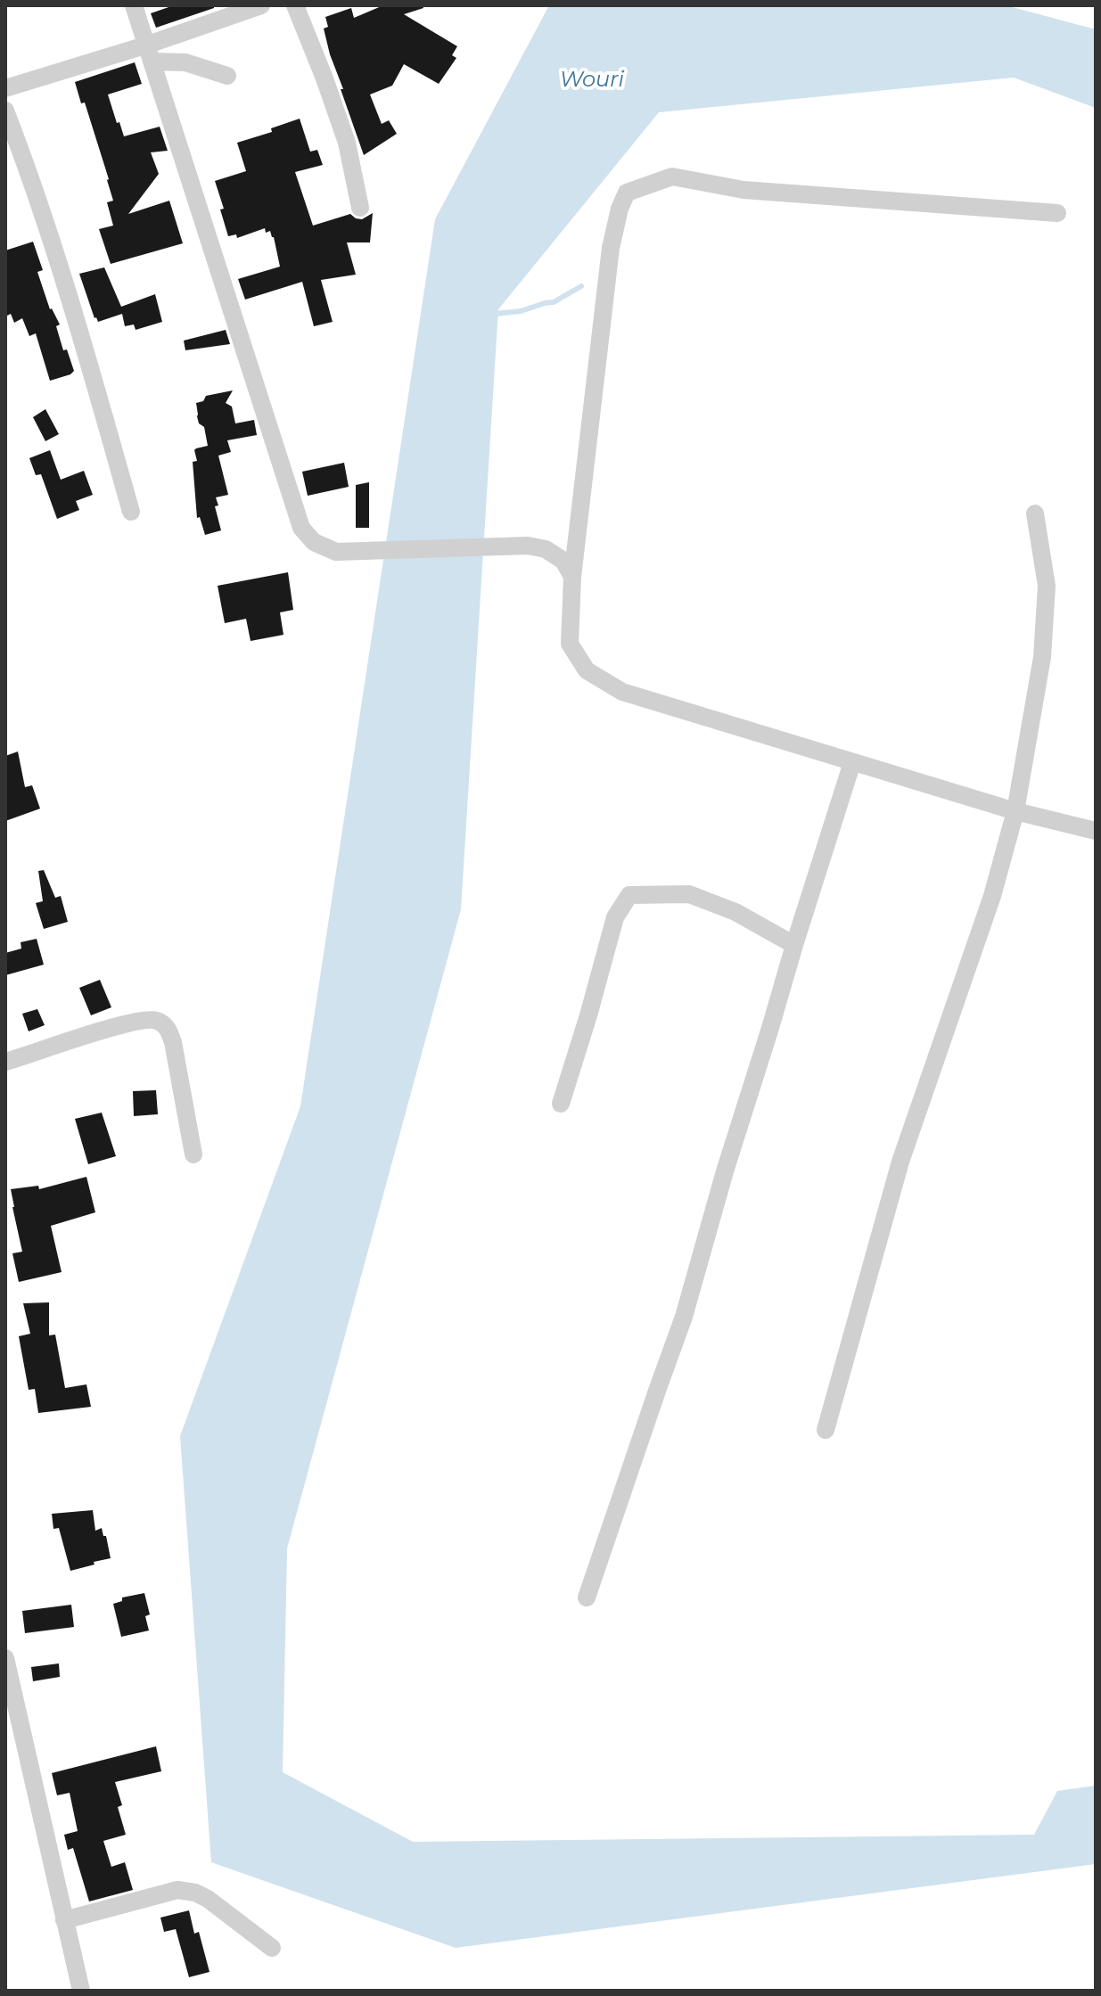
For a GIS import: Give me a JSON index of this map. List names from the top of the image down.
{
  "water": ["Wouri"]
}
